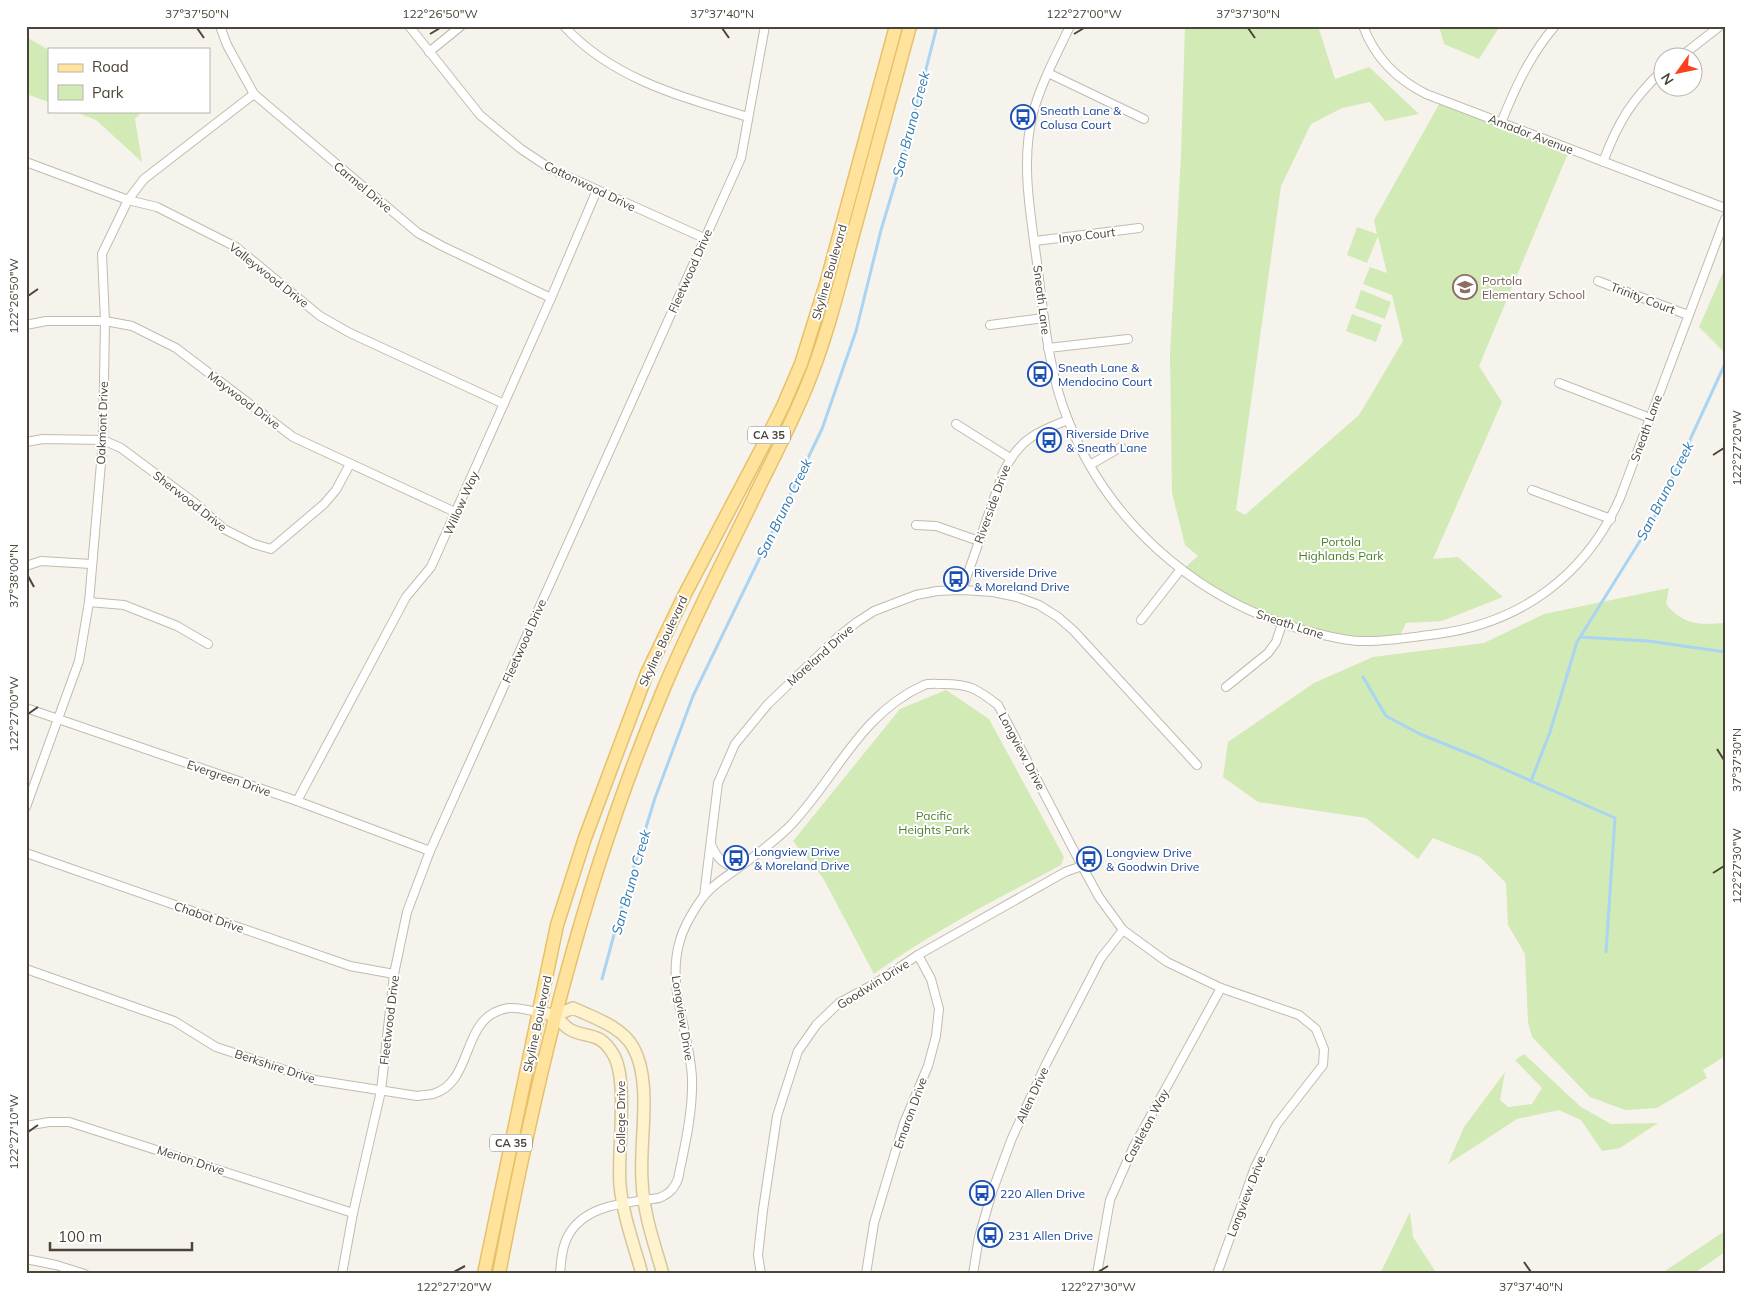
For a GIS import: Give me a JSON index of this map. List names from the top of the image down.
{
  "streets": {
    "main road": ["Skyline Boulevard", "CA 35"],
    "street": [
      "Amador Avenue",
      "Cottonwood Drive",
      "Carmel Drive",
      "Inyo Court",
      "Fleetwood Drive",
      "Valleywood Drive",
      "Trinity Court",
      "Sneath Lane",
      "Maywood Drive",
      "Oakmont Drive",
      "Sherwood Drive",
      "Willow Way",
      "Riverside Drive",
      "Moreland Drive",
      "Longview Drive",
      "Evergreen Drive",
      "Chabot Drive",
      "Goodwin Drive",
      "Berkshire Drive",
      "Allen Drive",
      "Emaron Drive",
      "College Drive",
      "Castleton Way",
      "Merion Drive"
    ]
  },
  "crossings": [
    ["Cottonwood Drive", "Fleetwood Drive"],
    ["Cottonwood Drive", "Willow Way"],
    ["Carmel Drive", "Oakmont Drive"],
    ["Carmel Drive", "Willow Way"],
    ["Inyo Court", "Sneath Lane"],
    ["Fleetwood Drive", "Evergreen Drive"],
    ["Fleetwood Drive", "Chabot Drive"],
    ["Fleetwood Drive", "Berkshire Drive"],
    ["Fleetwood Drive", "Merion Drive"],
    ["Skyline Boulevard", "Berkshire Drive"],
    ["Skyline Boulevard", "College Drive"],
    ["Valleywood Drive", "Oakmont Drive"],
    ["Valleywood Drive", "Willow Way"],
    ["Trinity Court", "Sneath Lane"],
    ["Sneath Lane", "Riverside Drive"],
    ["Maywood Drive", "Oakmont Drive"],
    ["Maywood Drive", "Sherwood Drive"],
    ["Maywood Drive", "Willow Way"],
    ["Oakmont Drive", "Sherwood Drive"],
    ["Oakmont Drive", "Evergreen Drive"],
    ["Willow Way", "Evergreen Drive"],
    ["Riverside Drive", "Moreland Drive"],
    ["Moreland Drive", "Longview Drive"],
    ["Longview Drive", "Goodwin Drive"],
    ["Longview Drive", "Allen Drive"],
    ["Longview Drive", "College Drive"],
    ["Longview Drive", "Castleton Way"],
    ["Goodwin Drive", "Emaron Drive"],
    ["Berkshire Drive", "College Drive"]
  ],
  "water": ["San Bruno Creek"],
  "parks": ["Portola Highlands Park", "Pacific Heights Park"],
  "places": {
    "bus stop": [
      "Sneath Lane & Colusa Court",
      "Sneath Lane & Mendocino Court",
      "Riverside Drive & Sneath Lane",
      "Riverside Drive & Moreland Drive",
      "Longview Drive & Moreland Drive",
      "Longview Drive & Goodwin Drive",
      "220 Allen Drive",
      "231 Allen Drive"
    ],
    "school or university": ["Portola Elementary School"]
  },
  "legend": ["Road", "Park"],
  "scale_bar": "100 m",
  "north": "bottom left",
  "coordinates": [
    "37°37'50\"N",
    "122°26'50\"W",
    "37°37'40\"N",
    "122°27'00\"W",
    "37°37'30\"N",
    "122°27'20\"W",
    "37°38'00\"N",
    "122°27'30\"W",
    "122°27'10\"W"
  ]
}
